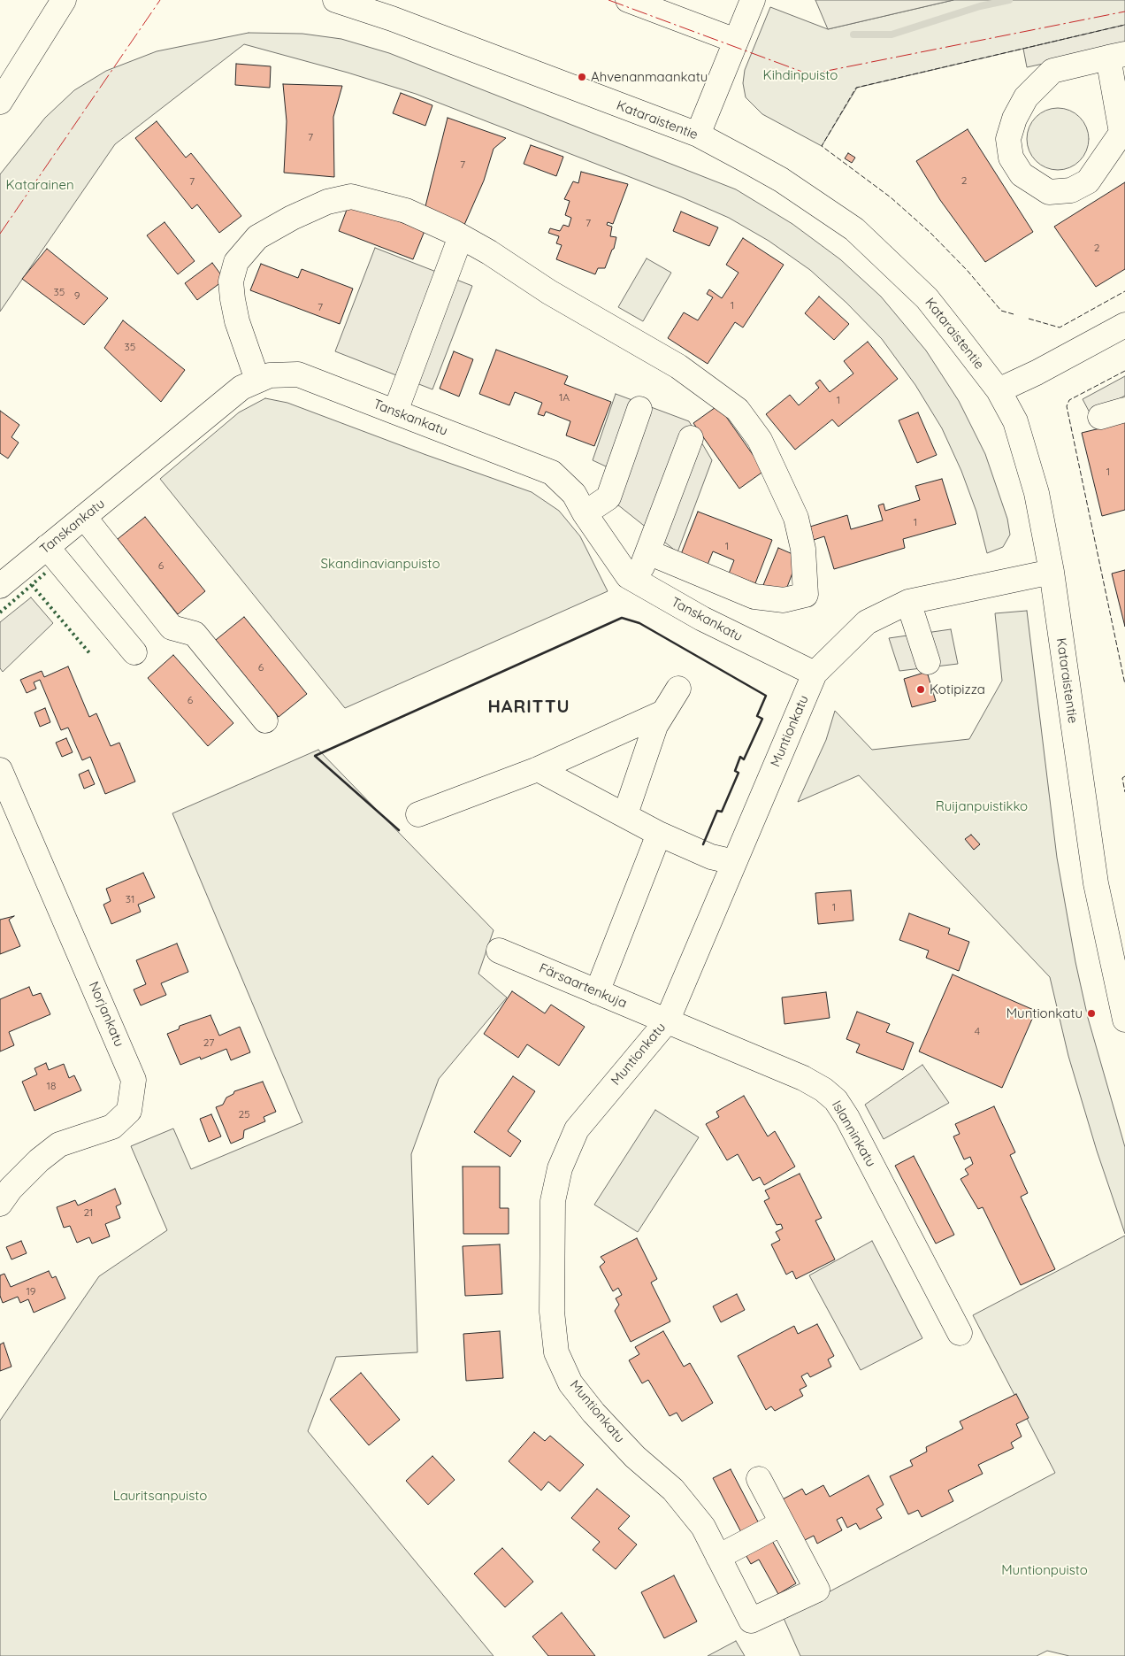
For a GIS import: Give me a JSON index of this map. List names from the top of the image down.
{
  "streets": {
    "street": [
      "Kataraistentie",
      "Tanskankatu",
      "Muntionkatu",
      "Färsaartenkuja",
      "Norjankatu",
      "Islanninkatu"
    ]
  },
  "crossings": [
    ["Kataraistentie", "Muntionkatu"],
    ["Tanskankatu", "Muntionkatu"],
    ["Muntionkatu", "Färsaartenkuja"],
    ["Muntionkatu", "Islanninkatu"],
    ["Färsaartenkuja", "Islanninkatu"]
  ],
  "districts": ["HARITTU"],
  "parks": [
    "Kihdinpuisto",
    "Katarainen",
    "Skandinavianpuisto",
    "Ruijanpuistikko",
    "Lauritsanpuisto",
    "Muntionpuisto"
  ],
  "places": ["Ahvenanmaankatu", "Kotipizza", "Muntionkatu"],
  "house_numbers": [
    "7",
    "7",
    "2",
    "7",
    "7",
    "2",
    "35",
    "9",
    "1",
    "7",
    "35",
    "1A",
    "1",
    "1",
    "1",
    "1",
    "6",
    "6",
    "6",
    "31",
    "1",
    "4",
    "27",
    "18",
    "25",
    "21",
    "19"
  ]
}
